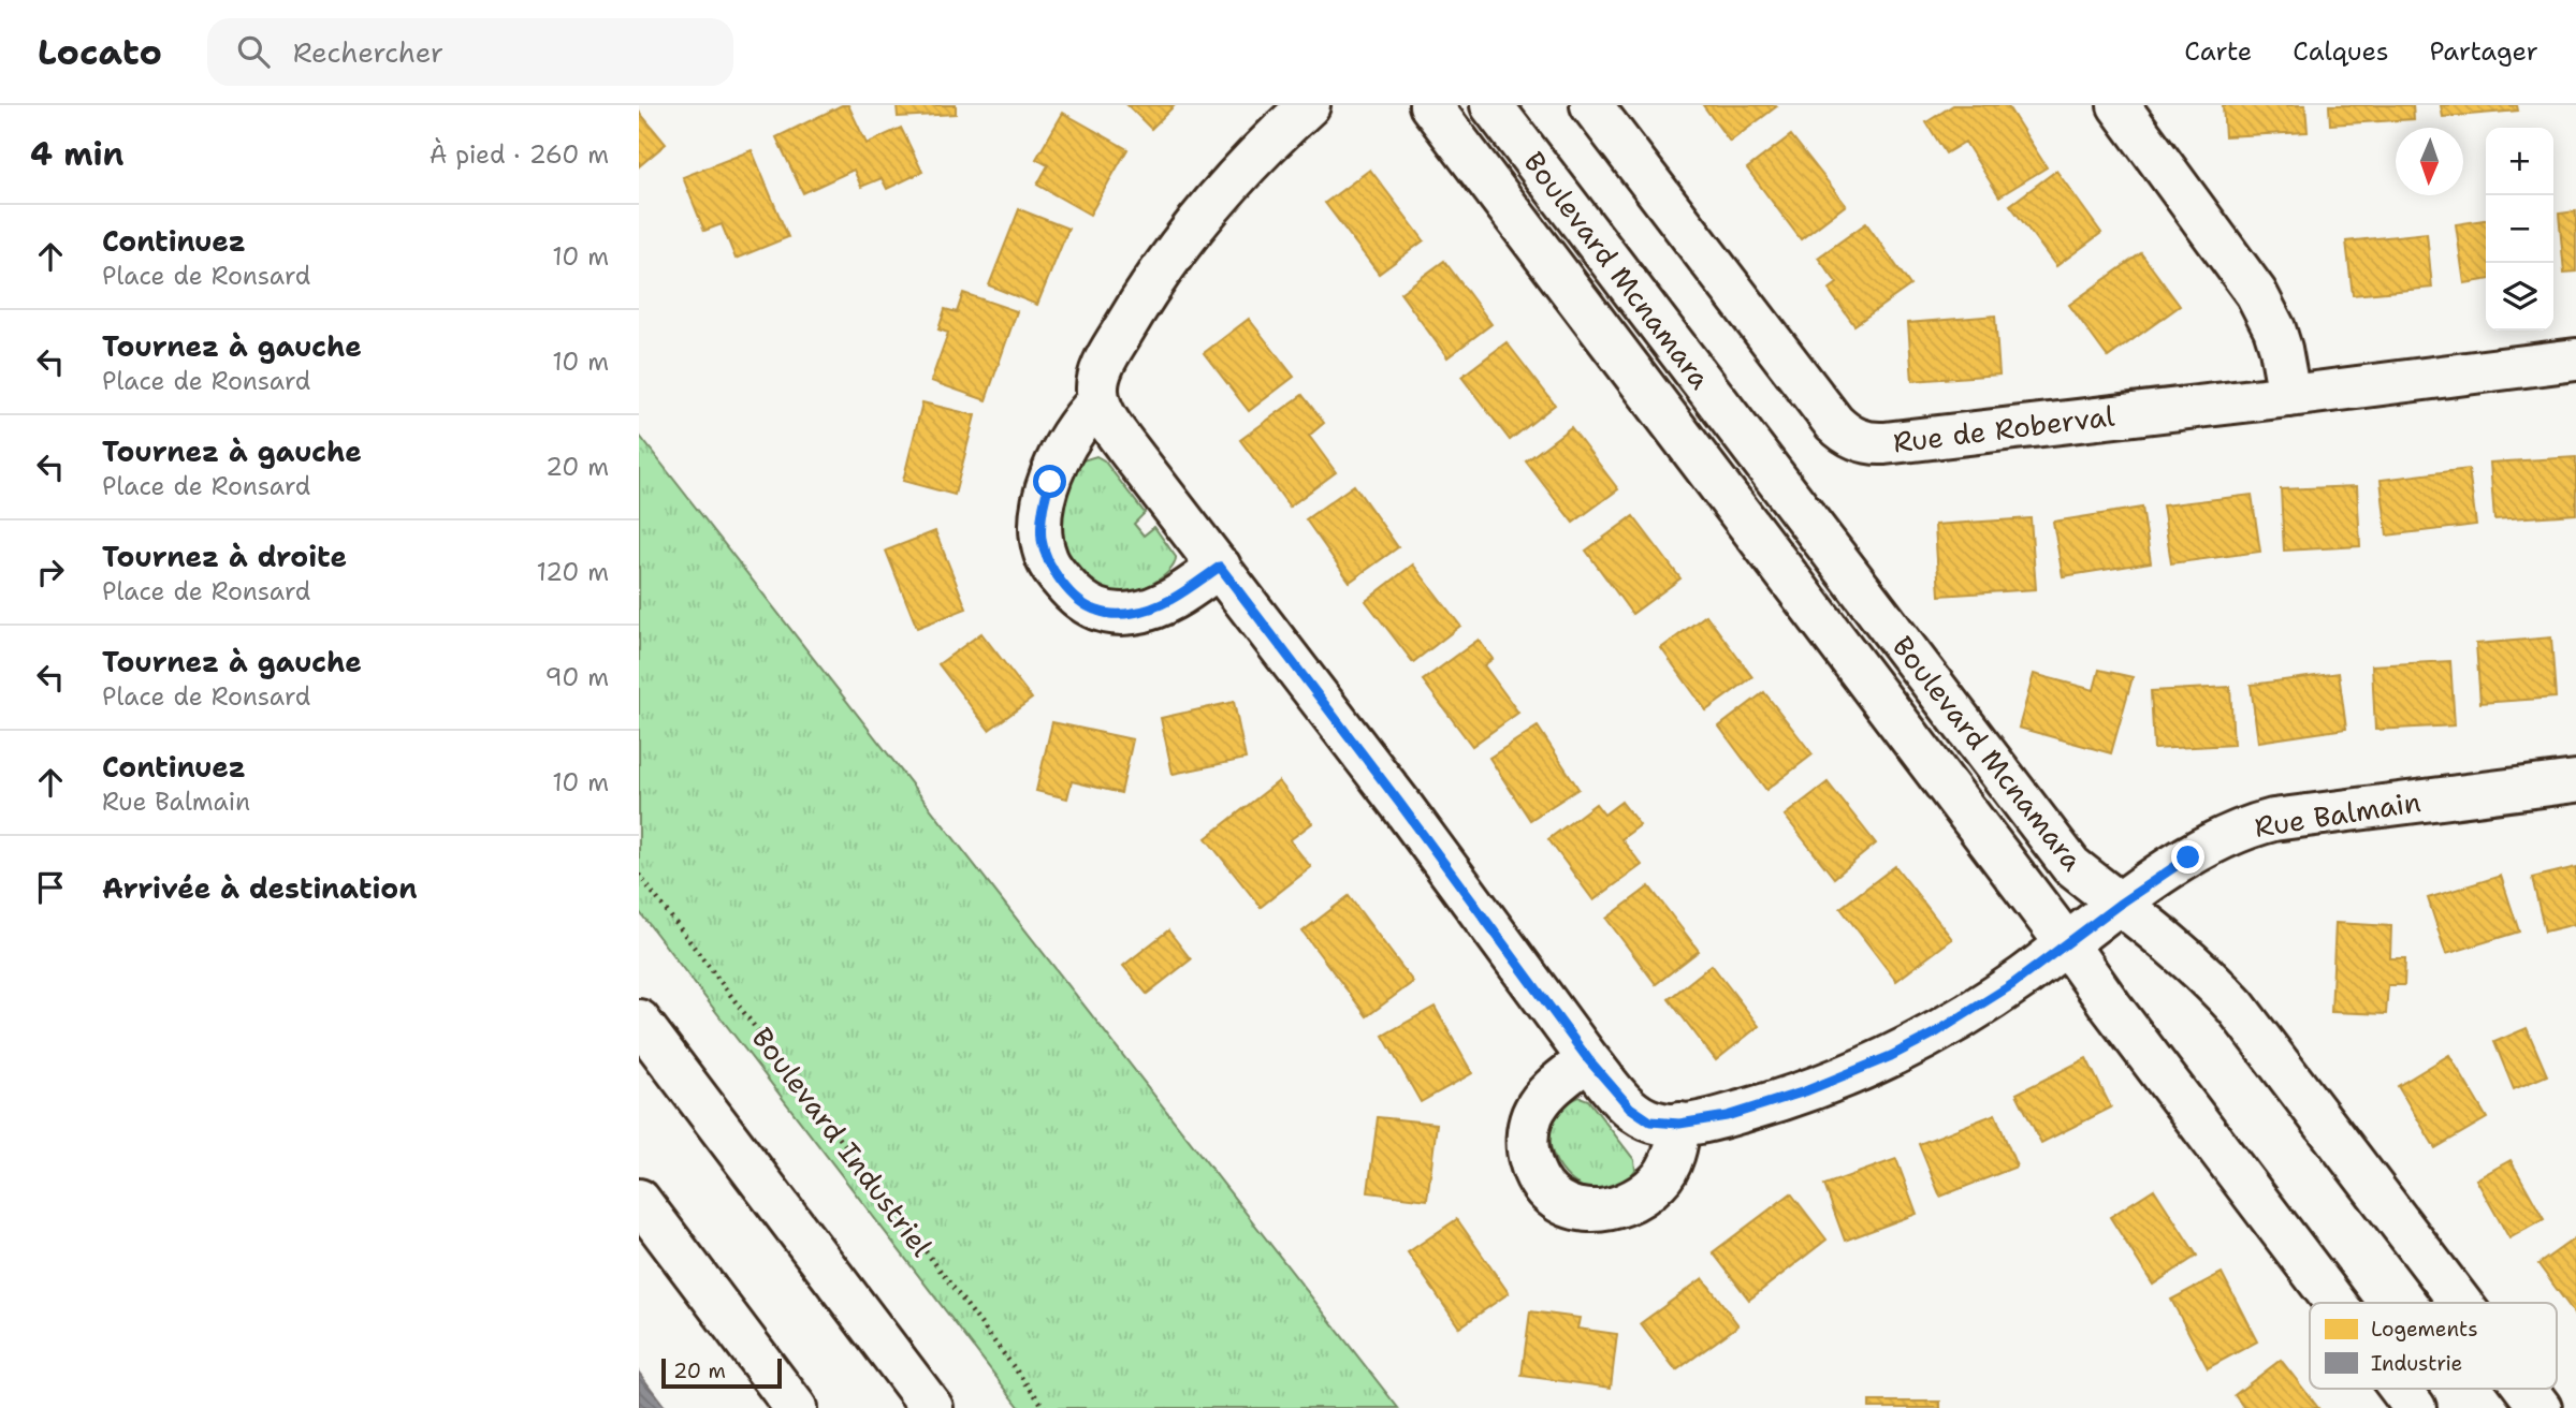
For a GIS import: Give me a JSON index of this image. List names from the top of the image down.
{
  "streets": {
    "street": ["Boulevard Mcnamara", "Rue de Roberval", "Rue Balmain"],
    "path": ["Boulevard Industriel"]
  },
  "crossings": [
    ["Boulevard Mcnamara", "Rue Balmain"]
  ],
  "legend": ["Logements", "Industrie"],
  "scale_bar": "20 m",
  "north": "bottom",
  "page": {
    "header": "Locato",
    "search": "Rechercher",
    "nav": ["Carte", "Calques", "Partager"],
    "heading": ["4 min", "À pied · 260 m"],
    "map_buttons": ["+", "−"],
    "list": [
      ["Continuez", "Place de Ronsard", "10 m"],
      ["Tournez à gauche", "Place de Ronsard", "10 m"],
      ["Tournez à gauche", "Place de Ronsard", "20 m"],
      ["Tournez à droite", "Place de Ronsard", "120 m"],
      ["Tournez à gauche", "Place de Ronsard", "90 m"],
      ["Continuez", "Rue Balmain", "10 m"],
      "Arrivée à destination"
    ],
    "scale": "20 m"
  }
}
